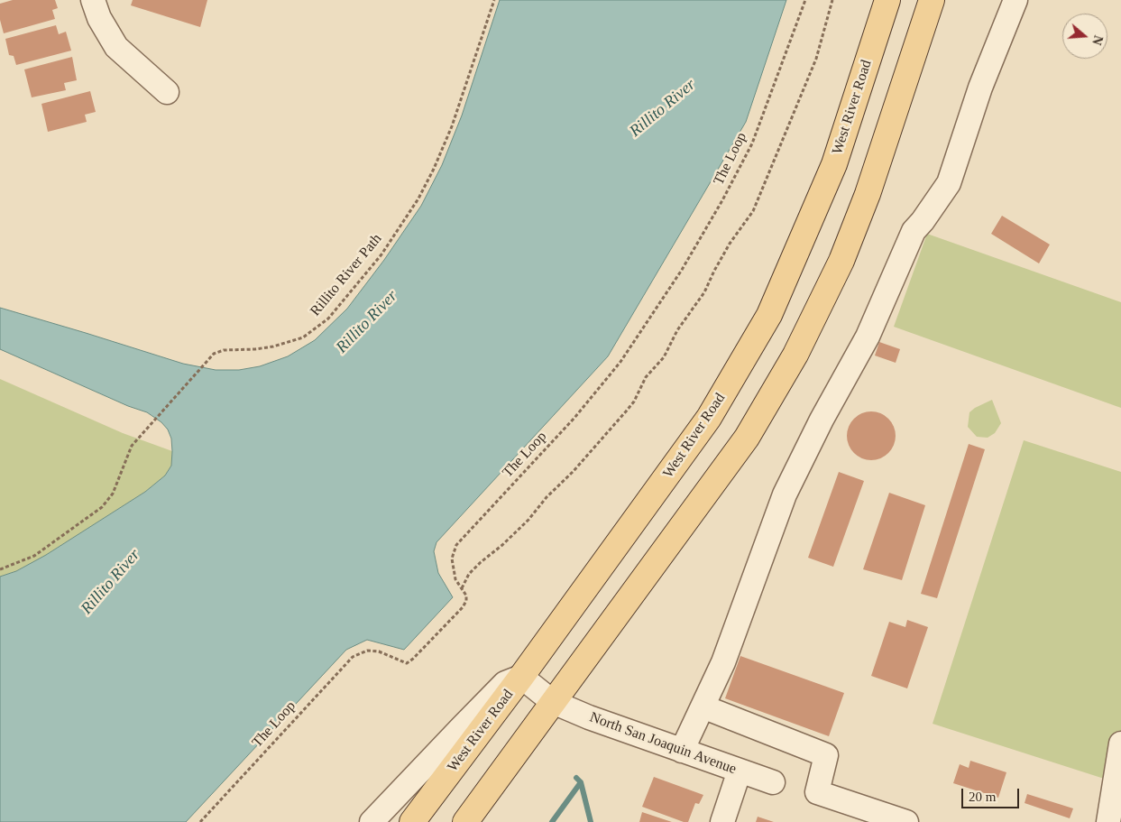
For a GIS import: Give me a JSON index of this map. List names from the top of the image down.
{
  "streets": {
    "main road": ["West River Road"],
    "street": ["North San Joaquin Avenue"],
    "path": ["The Loop", "Rillito River Path"]
  },
  "crossings": [
    ["West River Road", "North San Joaquin Avenue"]
  ],
  "water": ["Rillito River"],
  "scale_bar": "20 m",
  "north": "right"
}
